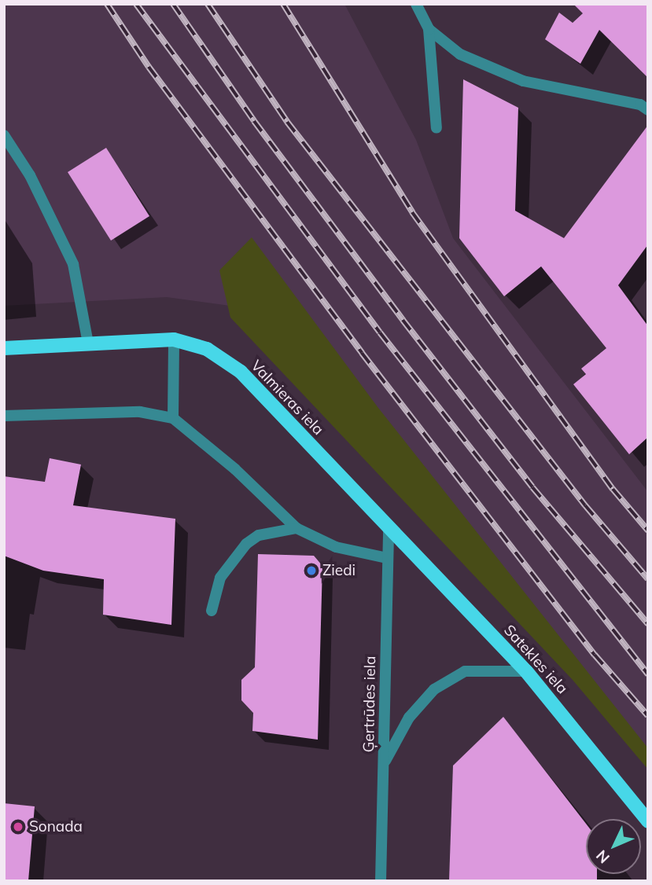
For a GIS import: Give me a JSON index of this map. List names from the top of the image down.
{
  "streets": {
    "main road": ["Valmieras iela", "Satekles iela"],
    "street": ["Ģertrūdes iela"]
  },
  "crossings": [
    ["Valmieras iela", "Satekles iela"],
    ["Valmieras iela", "Ģertrūdes iela"],
    ["Satekles iela", "Ģertrūdes iela"]
  ],
  "places": ["Ziedi", "Sonada"],
  "north": "bottom left"
}
